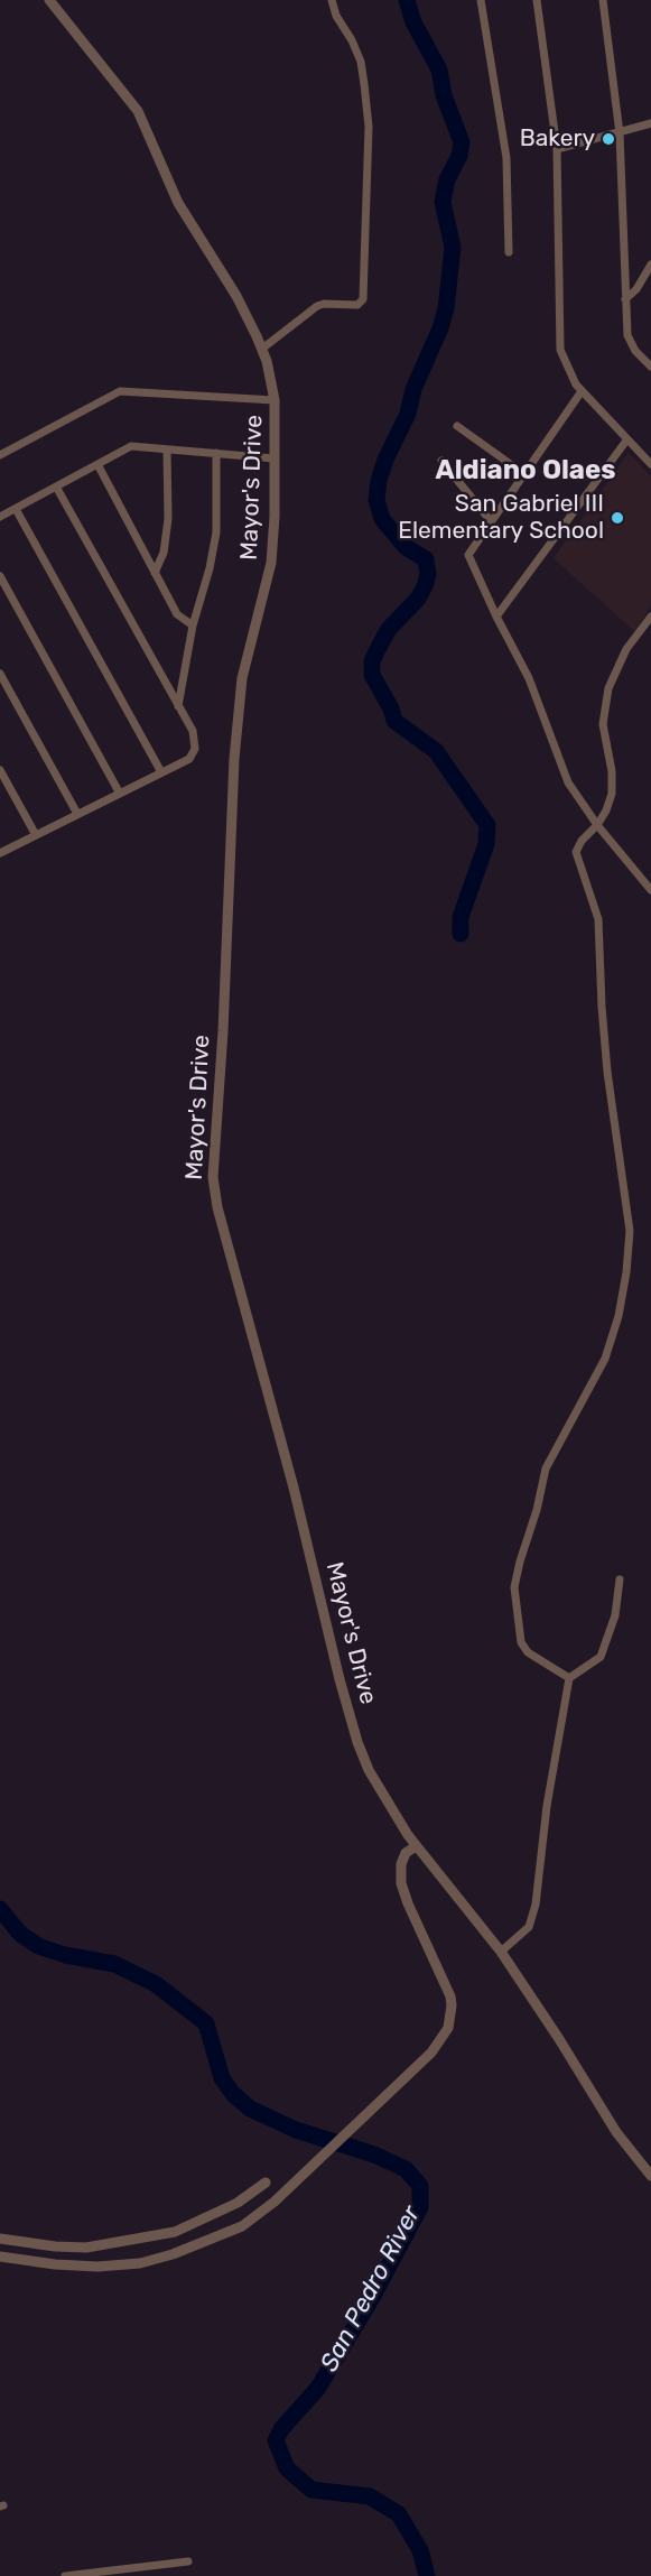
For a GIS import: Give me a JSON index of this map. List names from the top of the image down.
{
  "streets": {
    "street": ["Mayor's Drive"]
  },
  "districts": ["Aldiano Olaes"],
  "water": ["San Pedro River"],
  "places": ["Bakery", "San Gabriel III Elementary School"]
}
